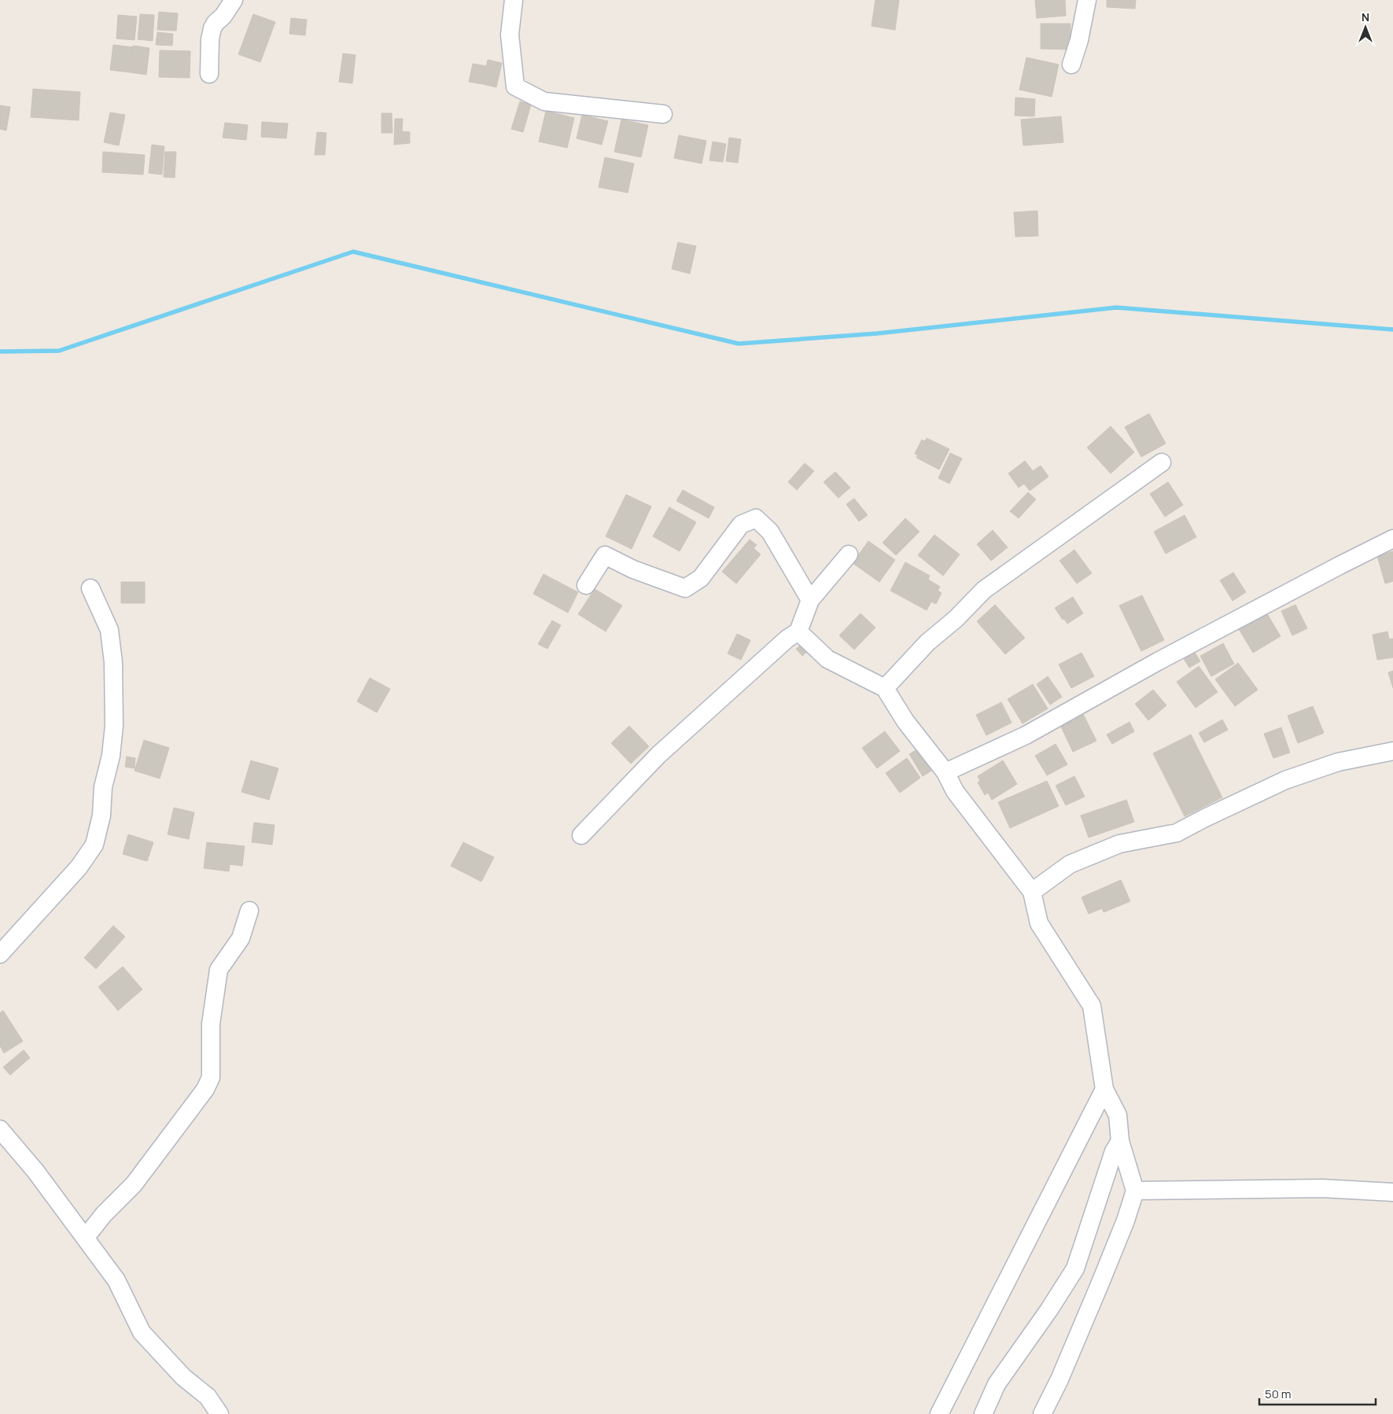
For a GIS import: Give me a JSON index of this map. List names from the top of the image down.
{
  "scale_bar": "50 m",
  "north": "top"
}
